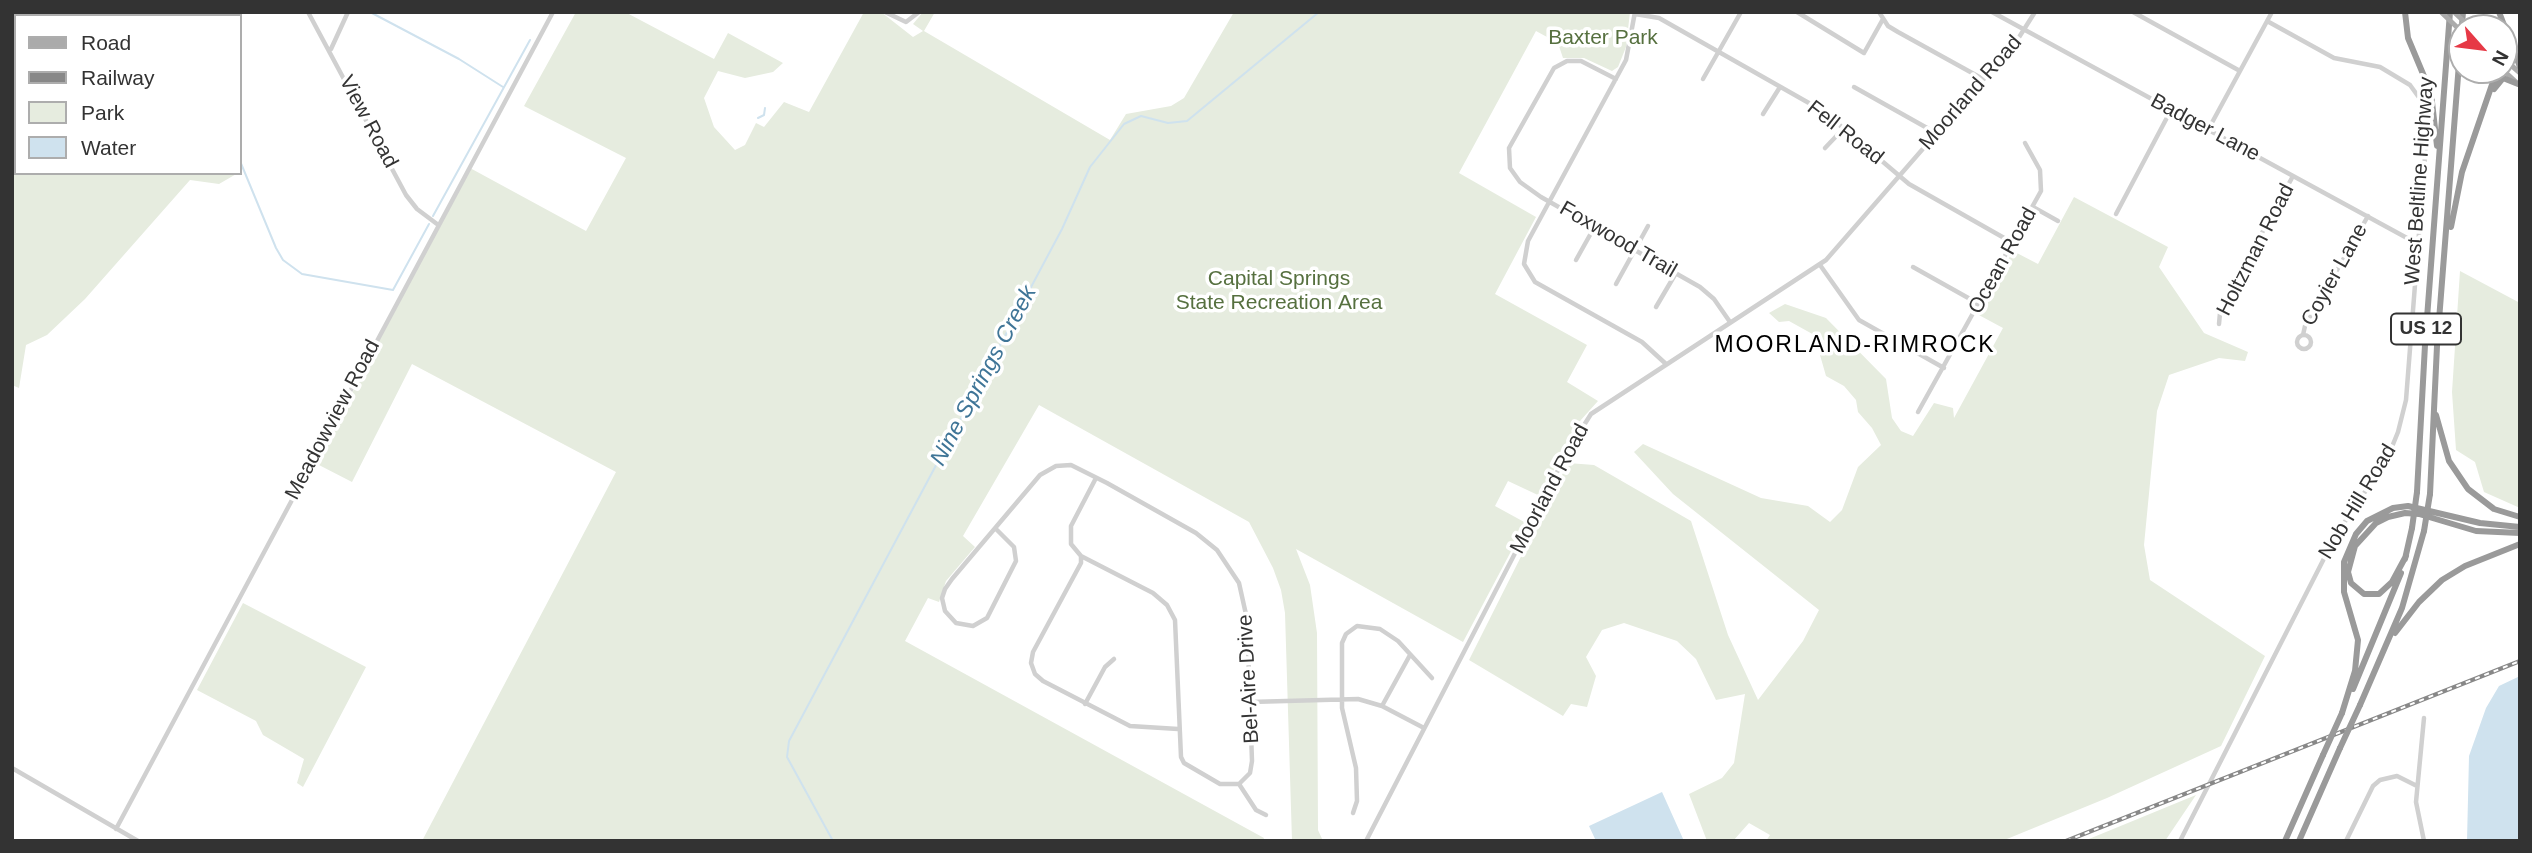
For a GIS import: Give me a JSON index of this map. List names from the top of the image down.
{
  "streets": {
    "highway": ["West Beltline Highway", "US 12"],
    "street": [
      "Moorland Road",
      "View Road",
      "Badger Lane",
      "Fell Road",
      "Foxwood Trail",
      "Holtzman Road",
      "Ocean Road",
      "Coyier Lane",
      "Meadowview Road",
      "Nob Hill Road",
      "Bel-Aire Drive"
    ]
  },
  "crossings": [
    ["Moorland Road", "Badger Lane"],
    ["Moorland Road", "Fell Road"],
    ["Moorland Road", "Foxwood Trail"],
    ["View Road", "Meadowview Road"],
    ["Badger Lane", "Holtzman Road"],
    ["Badger Lane", "Coyier Lane"],
    ["Badger Lane", "Nob Hill Road"],
    ["Fell Road", "Ocean Road"]
  ],
  "districts": ["MOORLAND-RIMROCK"],
  "water": ["Nine Springs Creek"],
  "parks": ["Baxter Park", "Capital Springs State Recreation Area"],
  "legend": [
    "Road",
    "Railway",
    "Park",
    "Water"
  ],
  "north": "bottom right"
}
